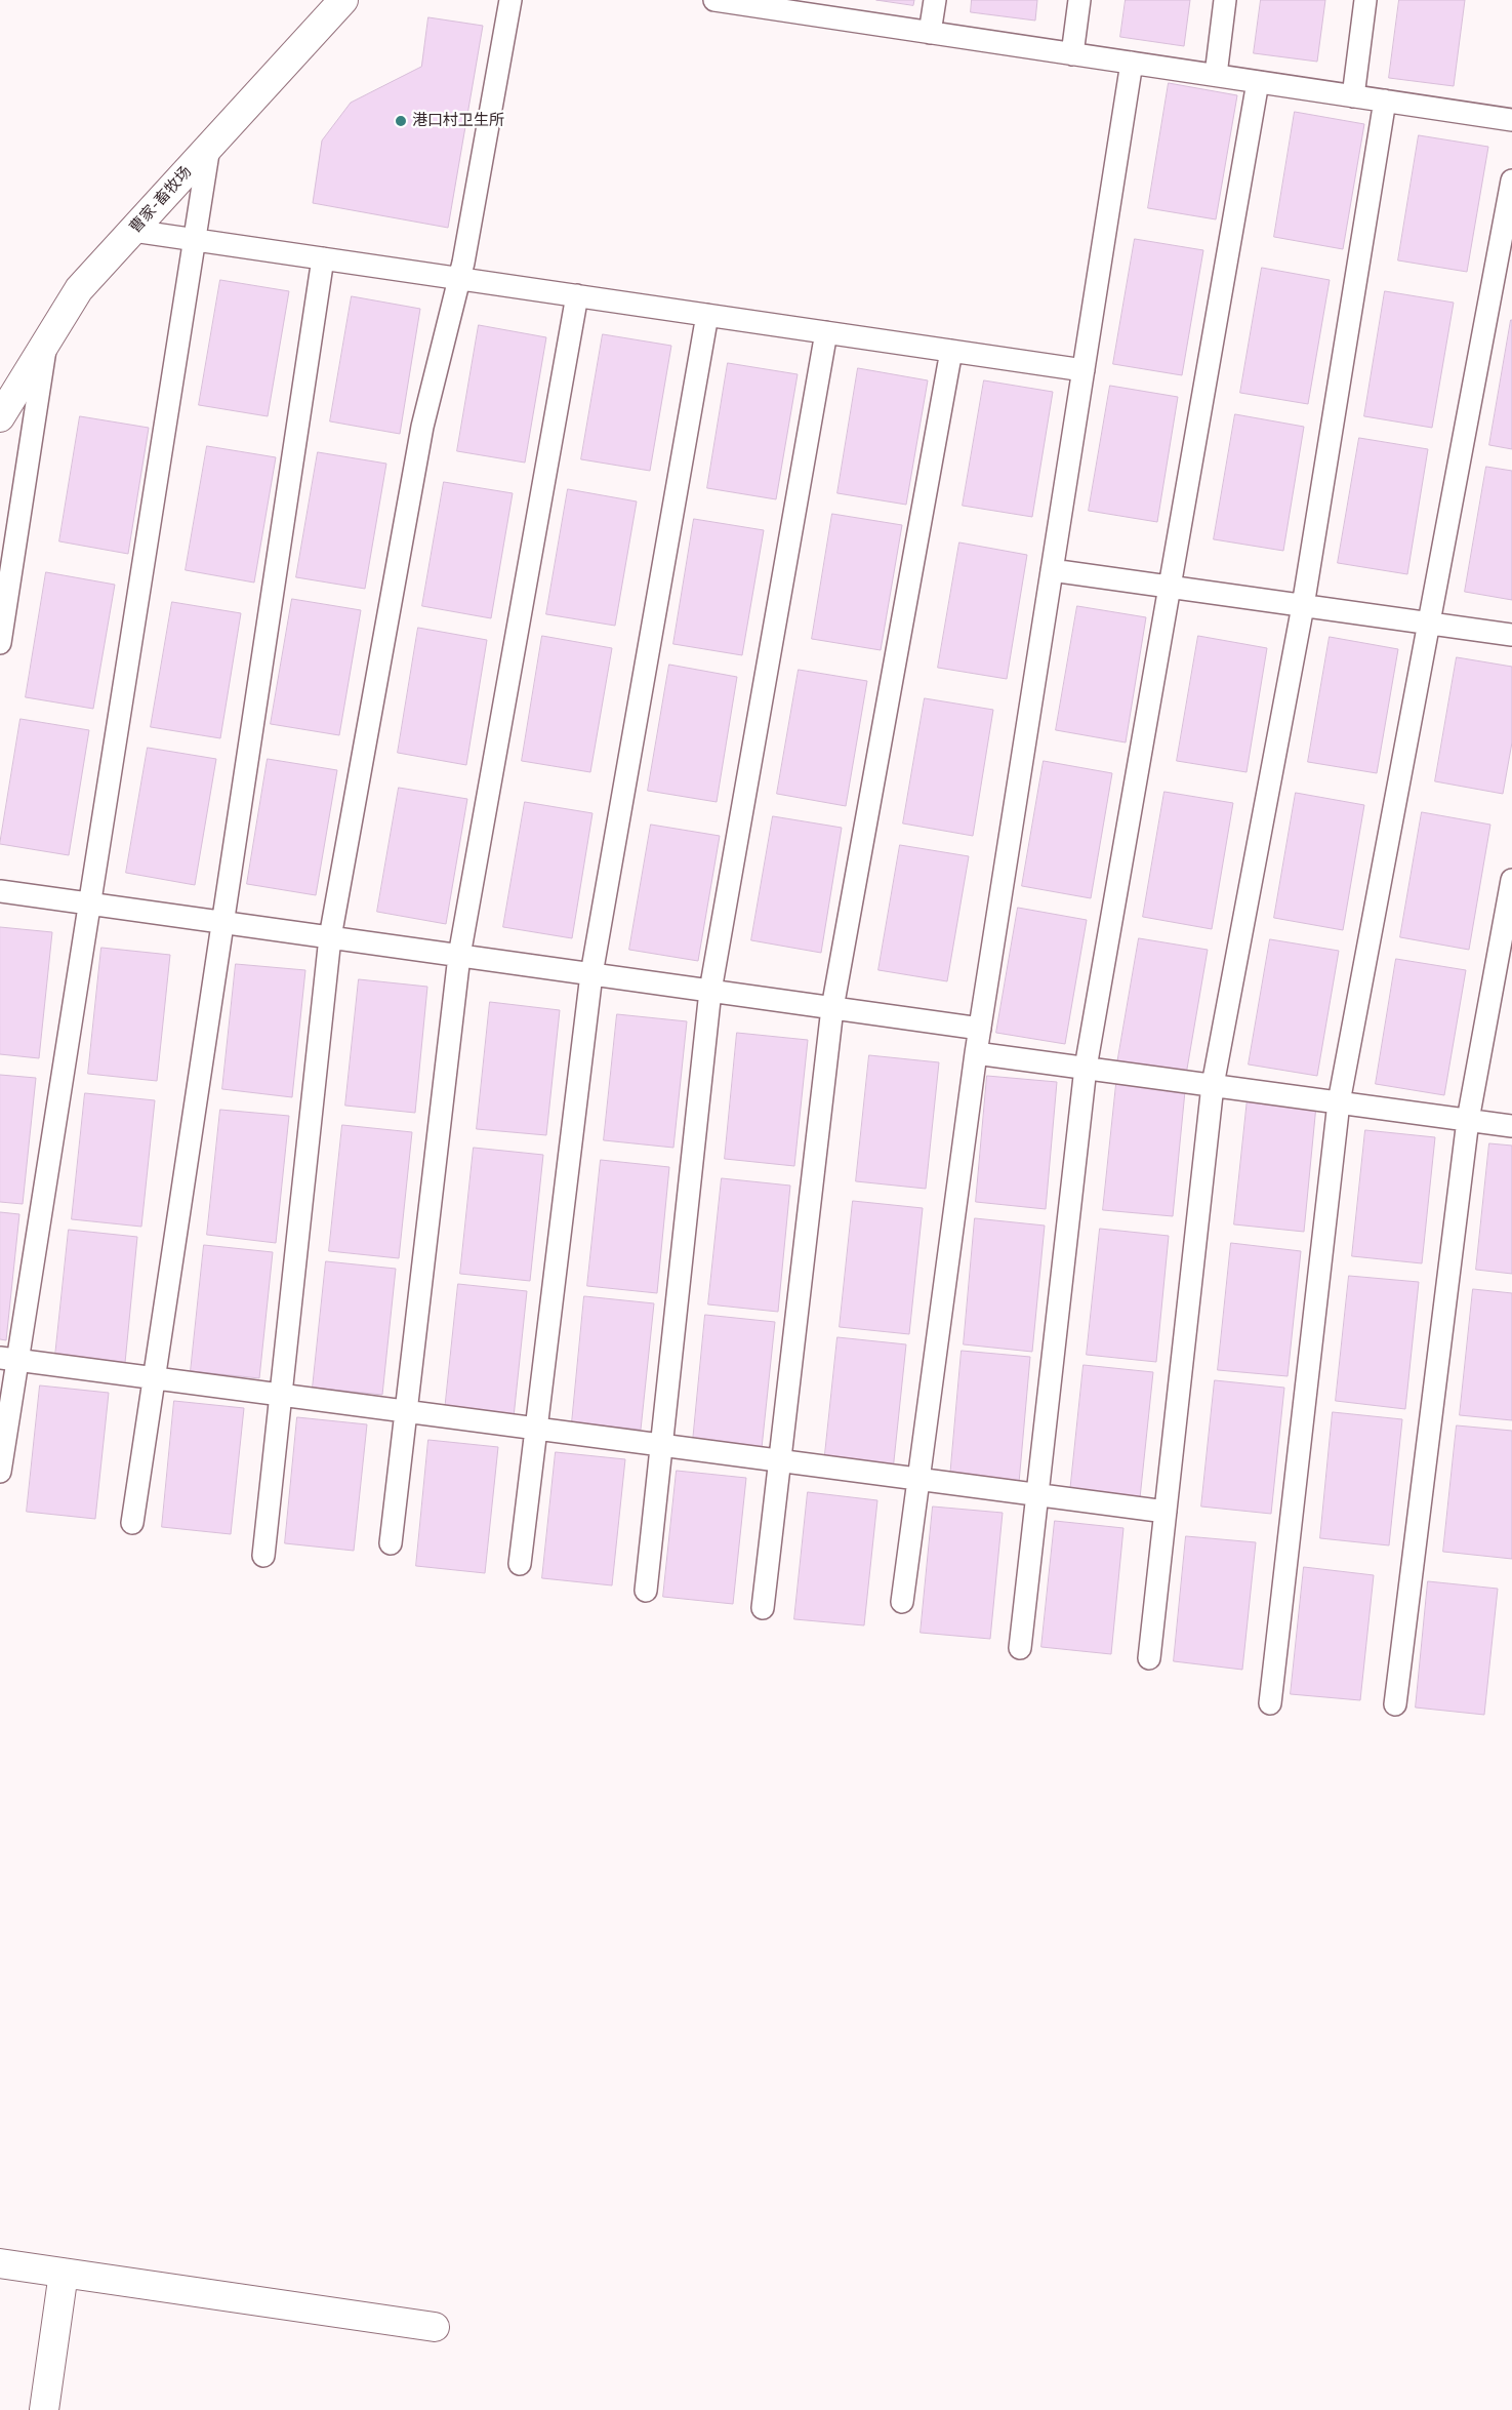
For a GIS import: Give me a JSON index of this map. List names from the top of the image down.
{
  "streets": {
    "street": ["曹家-畜牧场"]
  },
  "places": ["港口村卫生所"]
}
